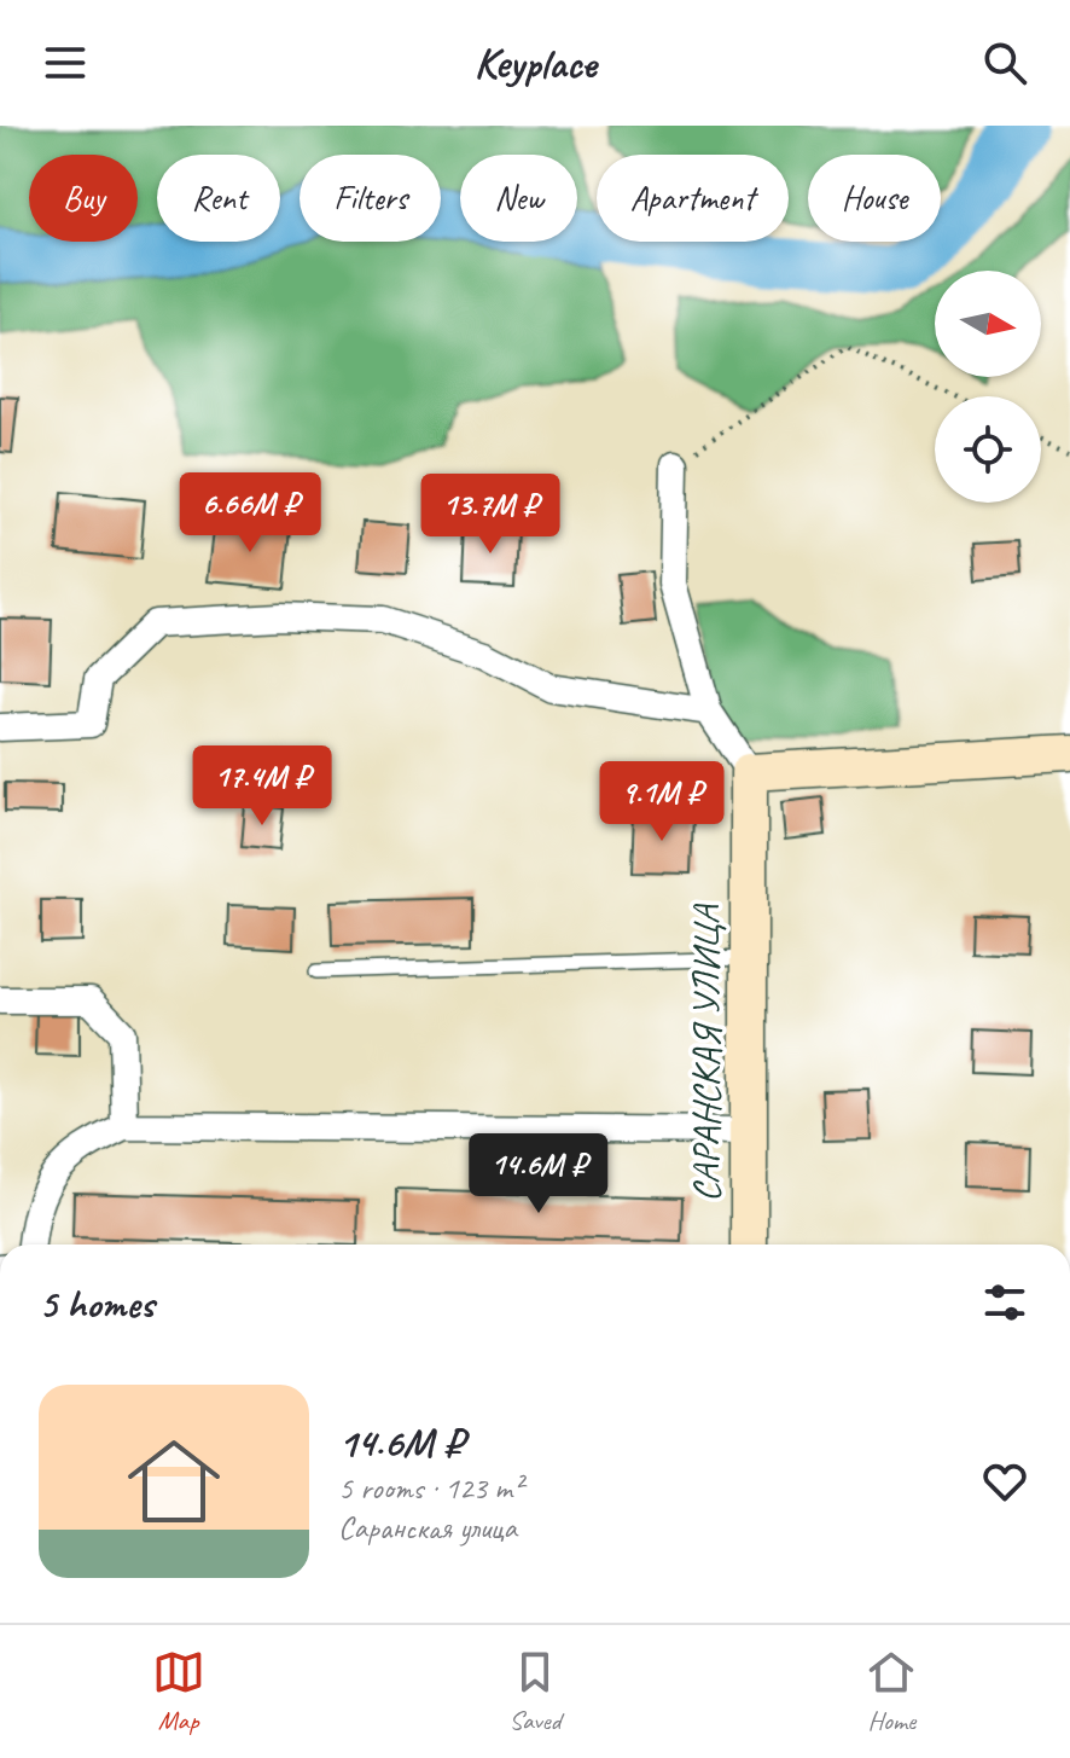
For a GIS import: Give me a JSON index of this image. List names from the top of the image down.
{
  "streets": {
    "street": ["САРАНСКАЯ УЛИЦА"]
  },
  "north": "right",
  "page": {
    "header": "Keyplace",
    "chip": [
      "Buy",
      "Rent",
      "Filters",
      "New",
      "Apartment",
      "House"
    ],
    "price": [
      "6.66M ₽",
      "13.7M ₽",
      "17.4M ₽",
      "9.1M ₽",
      "14.6M ₽"
    ],
    "heading": "5 homes",
    "list": [
      {
        "name": "14.6M ₽",
        "note": "5 rooms · 123 m² · Саранская улица"
      }
    ],
    "tabs": ["Map", "Saved", "Home"]
  }
}
